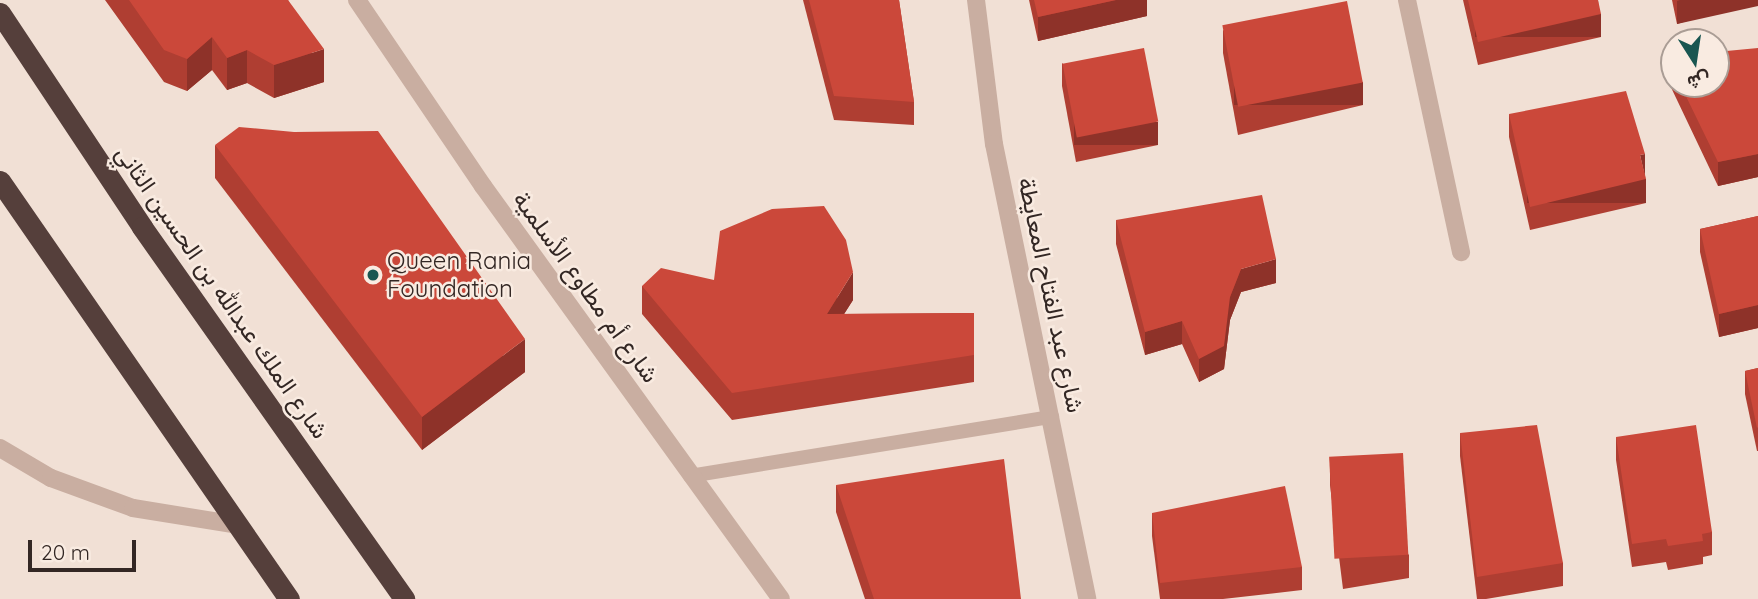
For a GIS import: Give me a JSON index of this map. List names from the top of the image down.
{
  "streets": {
    "highway": ["شارع الملك عبدالله بن الحسين الثاني"],
    "street": ["شارع أم مطاوع الأسلمية", "شارع عبد الفتاح المعايطة"]
  },
  "places": ["Queen Rania Foundation"],
  "scale_bar": "20 m",
  "north": "bottom"
}
